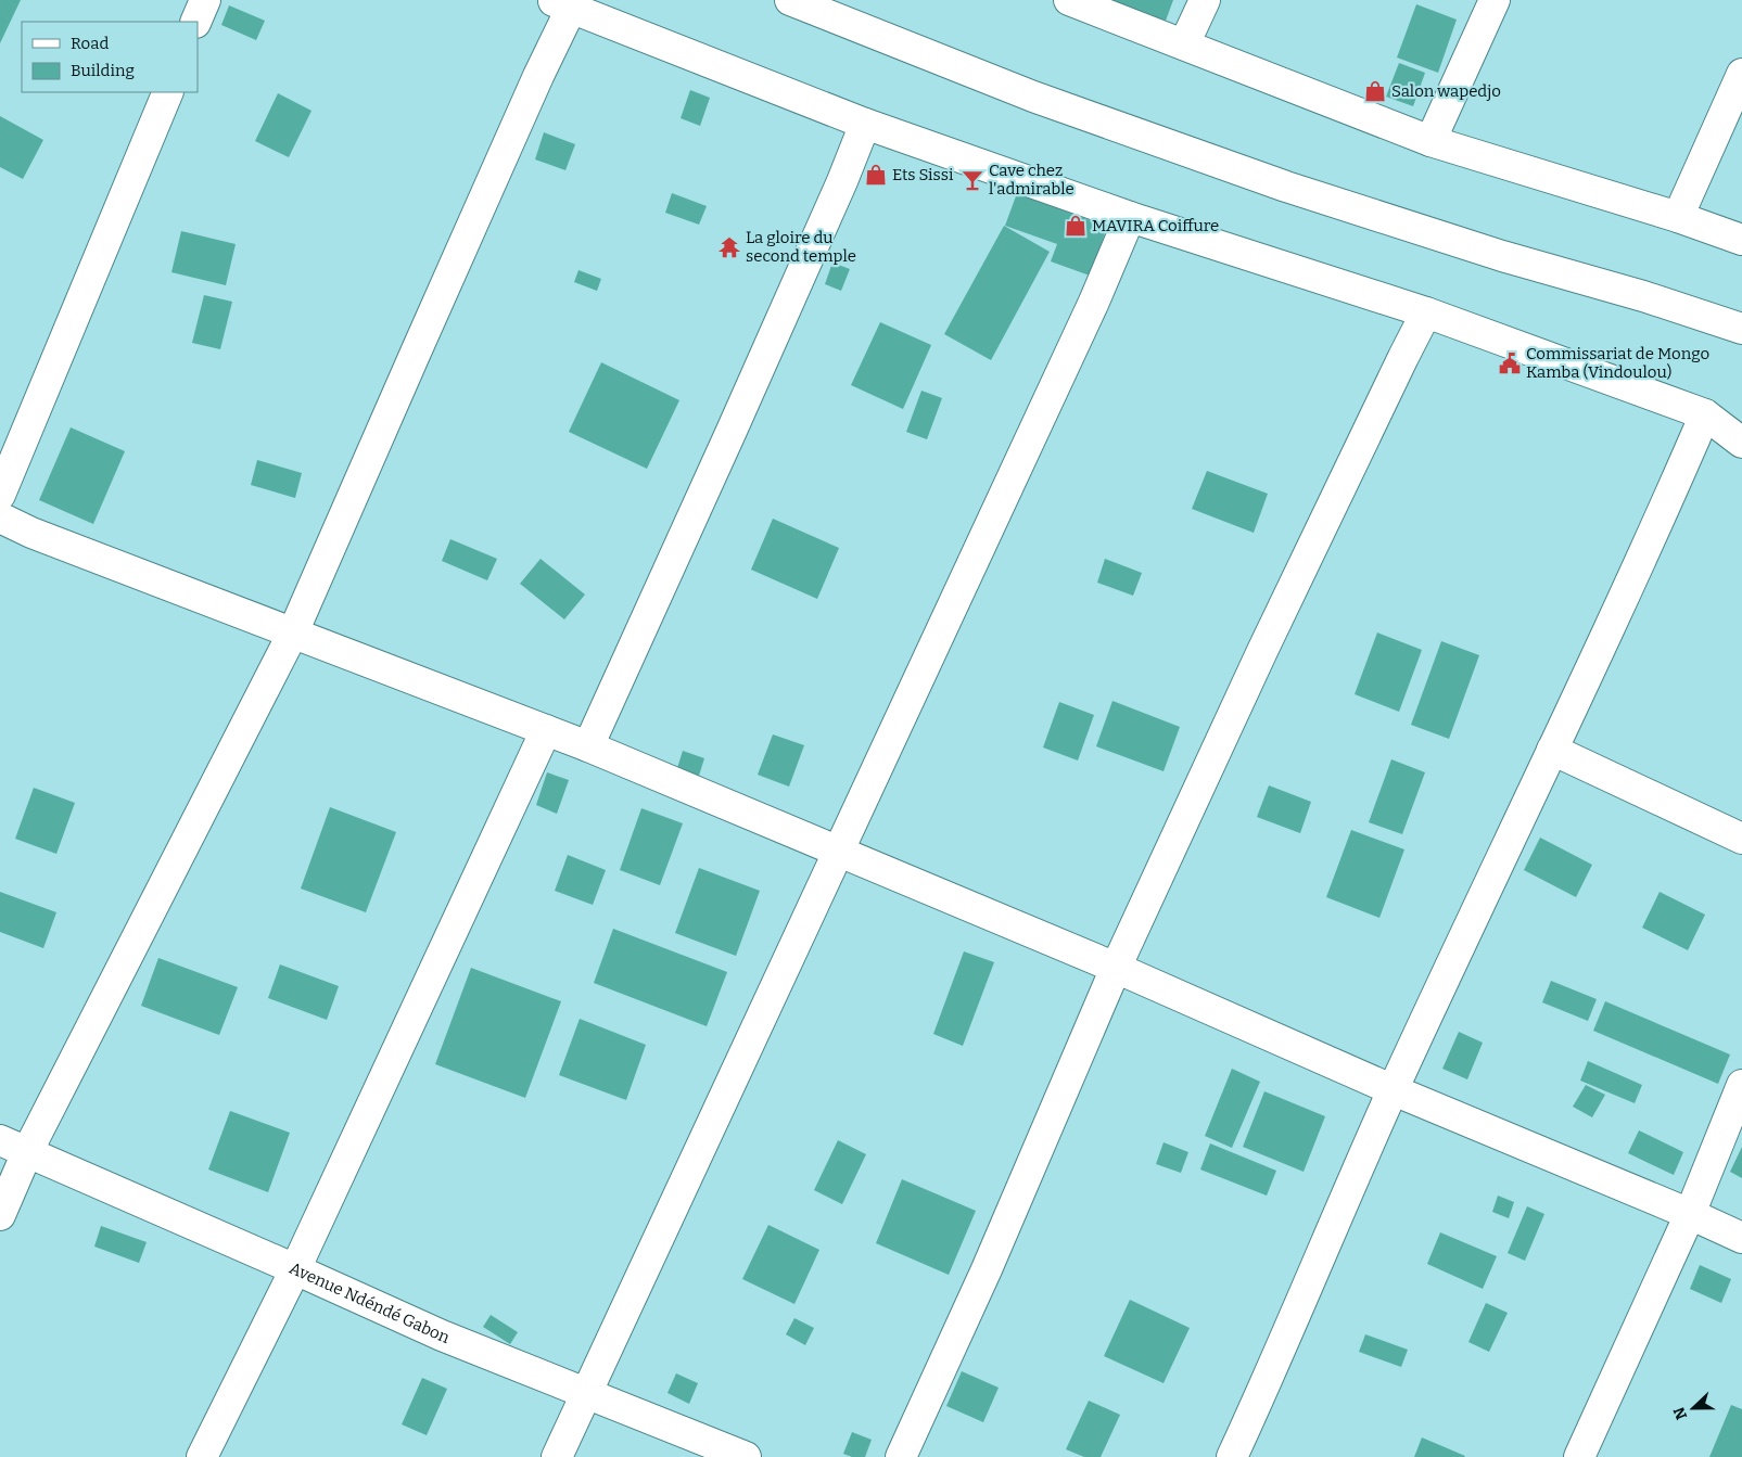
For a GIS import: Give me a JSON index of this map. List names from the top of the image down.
{
  "streets": {
    "main road": ["Avenue Ndéndé Gabon"]
  },
  "places": {
    "shop": ["Salon wapedjo", "Ets Sissi", "MAVIRA Coiffure"],
    "bar": ["Cave chez l'admirable"],
    "temple": ["La gloire du second temple"],
    "public building": ["Commissariat de Mongo Kamba (Vindoulou)"]
  },
  "legend": ["Road", "Building"],
  "north": "left"
}
